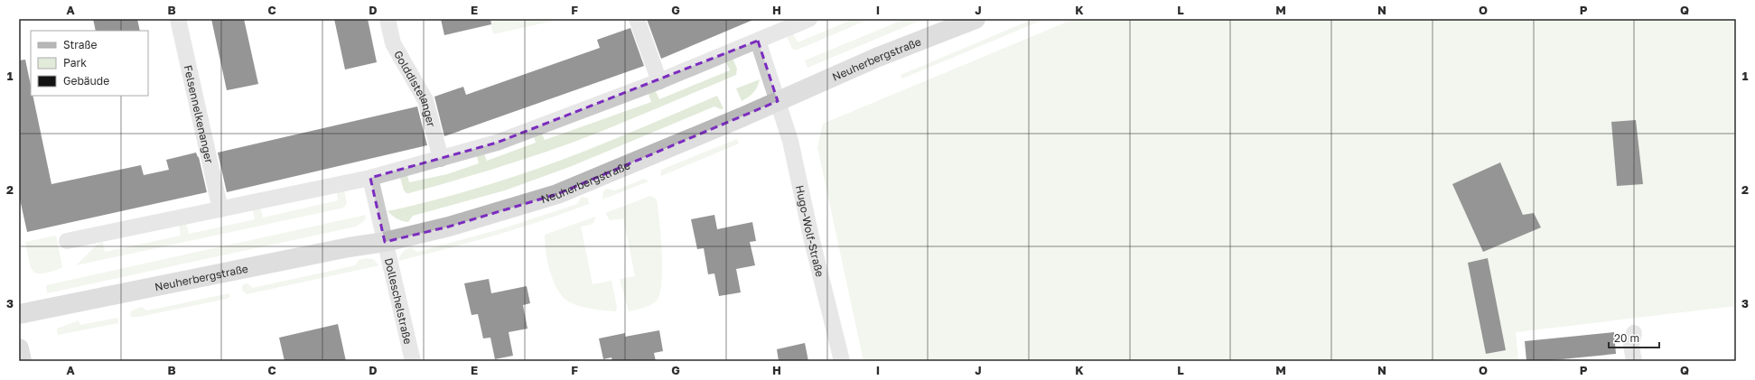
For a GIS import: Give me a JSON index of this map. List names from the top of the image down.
{
  "streets": {
    "main road": ["Neuherbergstraße"],
    "street": [
      "Golddistelanger",
      "Felsennelkenanger",
      "Hugo-Wolf-Straße",
      "Dolleschelstraße"
    ]
  },
  "crossings": [
    ["Neuherbergstraße", "Hugo-Wolf-Straße"],
    ["Neuherbergstraße", "Dolleschelstraße"]
  ],
  "legend": ["Straße", "Park", "Gebäude"],
  "scale_bar": "20 m",
  "grid": {
    "columns": [
      "A",
      "B",
      "C",
      "D",
      "E",
      "F",
      "G",
      "H",
      "I",
      "J",
      "K",
      "L",
      "M",
      "N",
      "O",
      "P",
      "Q"
    ],
    "rows": ["1", "2", "3"]
  }
}
